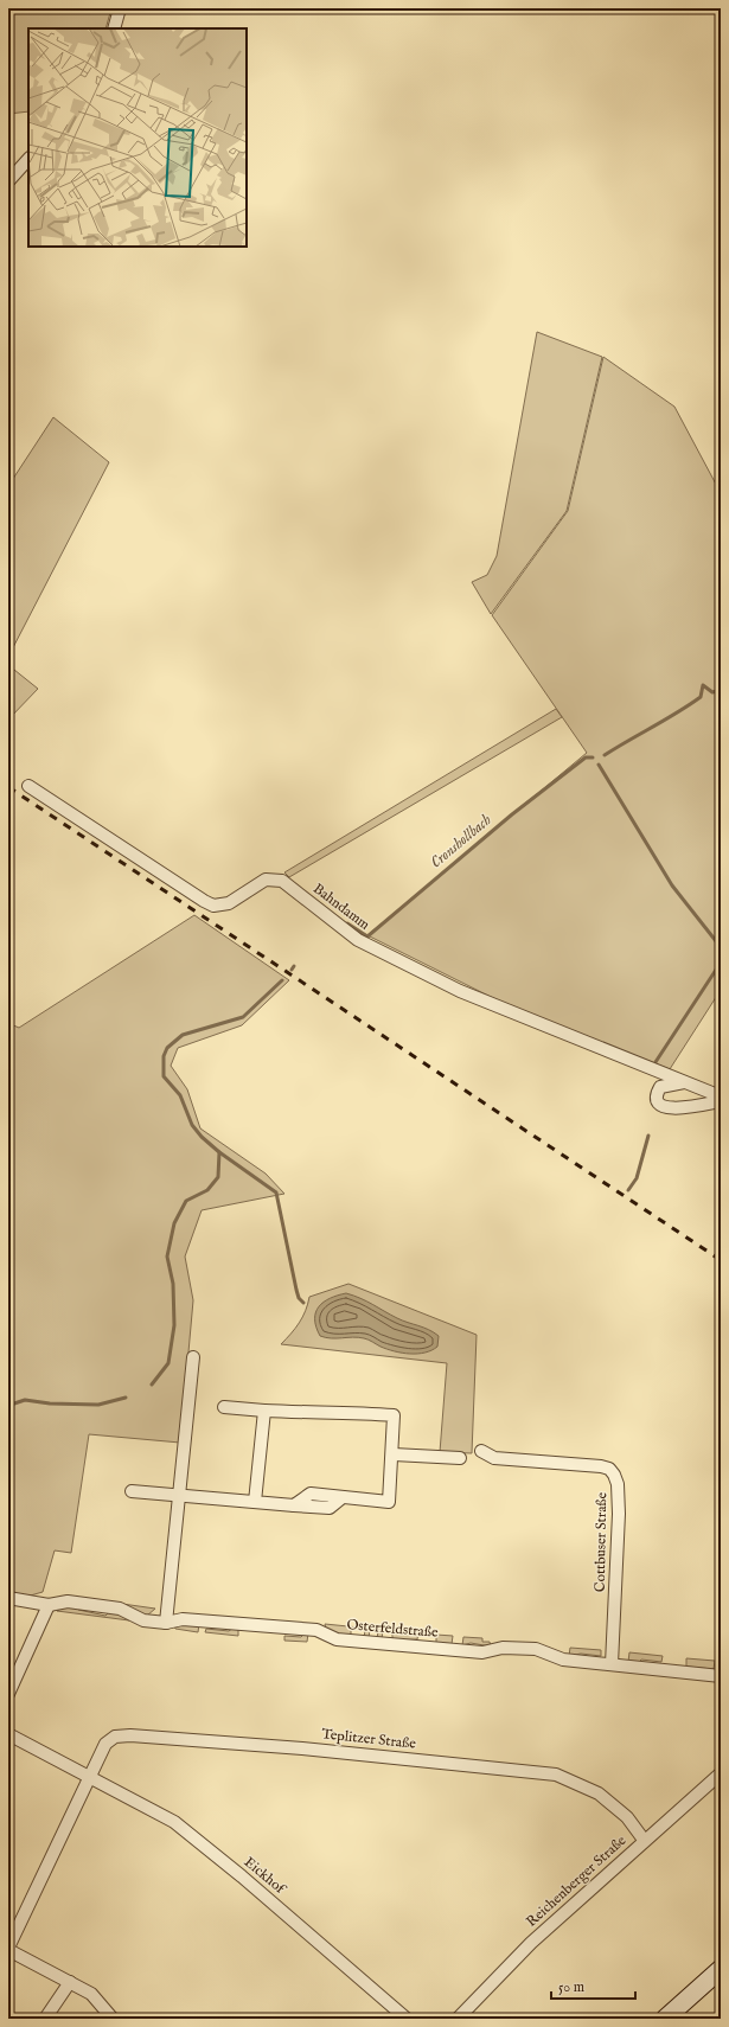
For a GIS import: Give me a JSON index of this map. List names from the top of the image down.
{
  "streets": {
    "street": [
      "Bahndamm",
      "Cottbuser Straße",
      "Osterfeldstraße",
      "Teplitzer Straße",
      "Eickhof",
      "Reichenberger Straße"
    ]
  },
  "crossings": [
    ["Cottbuser Straße", "Osterfeldstraße"],
    ["Teplitzer Straße", "Eickhof"],
    ["Teplitzer Straße", "Reichenberger Straße"]
  ],
  "water": ["Cronshollbach"],
  "scale_bar": "50 m"
}
